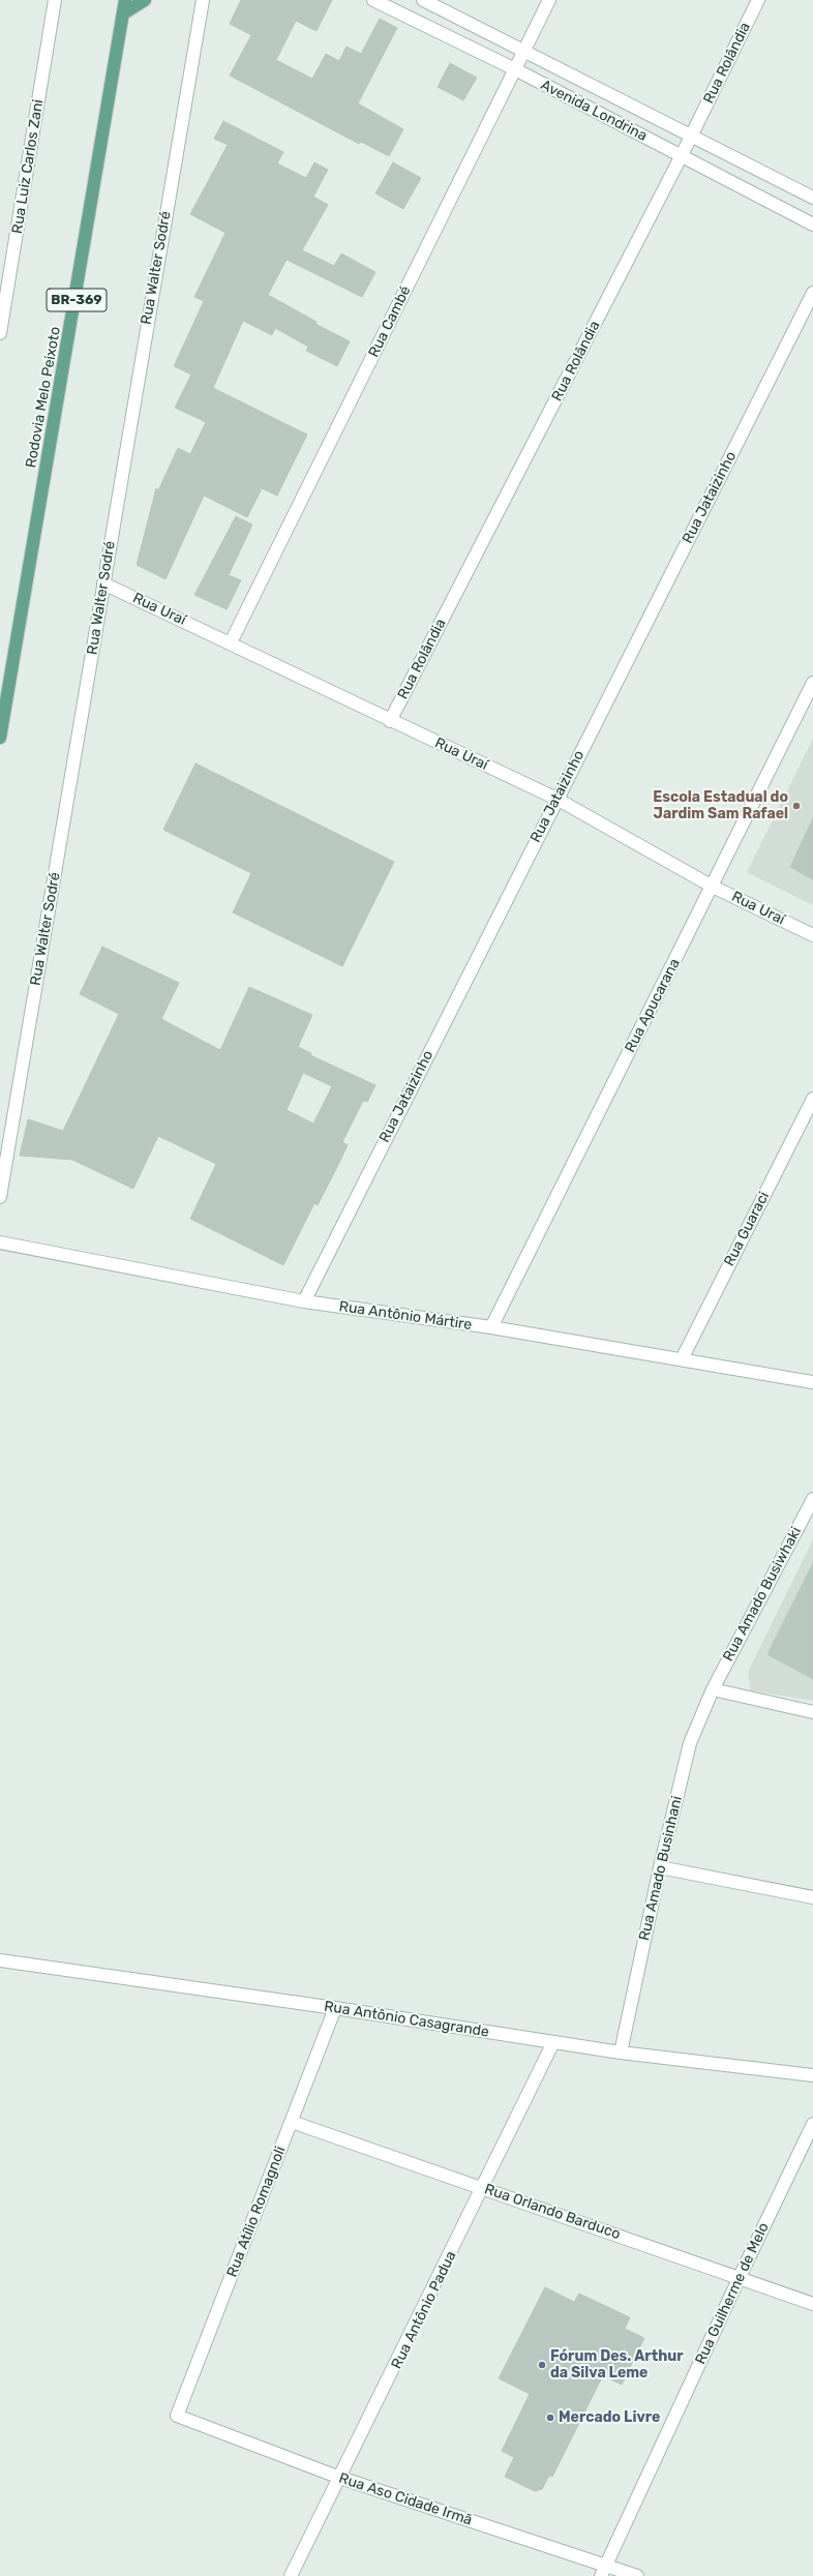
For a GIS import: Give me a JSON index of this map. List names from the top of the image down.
{
  "streets": {
    "main road": ["BR-369", "Rodovia Melo Peixoto"],
    "street": [
      "Rua Rolândia",
      "Avenida Londrina",
      "Rua Luiz Carlos Zani",
      "Rua Walter Sodré",
      "Rua Cambé",
      "Rua Jataizinho",
      "Rua Uraí",
      "Rua Apucarana",
      "Rua Guaraci",
      "Rua Antônio Mártire",
      "Rua Amado Busiwhaki",
      "Rua Amado Businhani",
      "Rua Antônio Casagrande",
      "Rua Atílio Romagnoli",
      "Rua Orlando Barduco",
      "Rua Guilherme de Melo",
      "Rua Antônio Padua",
      "Rua Aso Cidade Irmã"
    ]
  },
  "crossings": [
    ["Rua Rolândia", "Avenida Londrina"],
    ["Rua Rolândia", "Rua Uraí"],
    ["Avenida Londrina", "Rua Cambé"],
    ["Rua Walter Sodré", "Rua Uraí"],
    ["Rua Cambé", "Rua Uraí"],
    ["Rua Jataizinho", "Rua Uraí"],
    ["Rua Jataizinho", "Rua Antônio Mártire"],
    ["Rua Uraí", "Rua Apucarana"],
    ["Rua Apucarana", "Rua Antônio Mártire"],
    ["Rua Guaraci", "Rua Antônio Mártire"],
    ["Rua Amado Busiwhaki", "Rua Amado Businhani"],
    ["Rua Amado Businhani", "Rua Antônio Casagrande"],
    ["Rua Antônio Casagrande", "Rua Atílio Romagnoli"],
    ["Rua Antônio Casagrande", "Rua Antônio Padua"],
    ["Rua Atílio Romagnoli", "Rua Orlando Barduco"],
    ["Rua Atílio Romagnoli", "Rua Aso Cidade Irmã"],
    ["Rua Orlando Barduco", "Rua Guilherme de Melo"],
    ["Rua Orlando Barduco", "Rua Antônio Padua"],
    ["Rua Guilherme de Melo", "Rua Aso Cidade Irmã"],
    ["Rua Antônio Padua", "Rua Aso Cidade Irmã"]
  ],
  "places": ["Escola Estadual do Jardim Sam Rafael", "Fórum Des. Arthur da Silva Leme", "Mercado Livre"]
}
